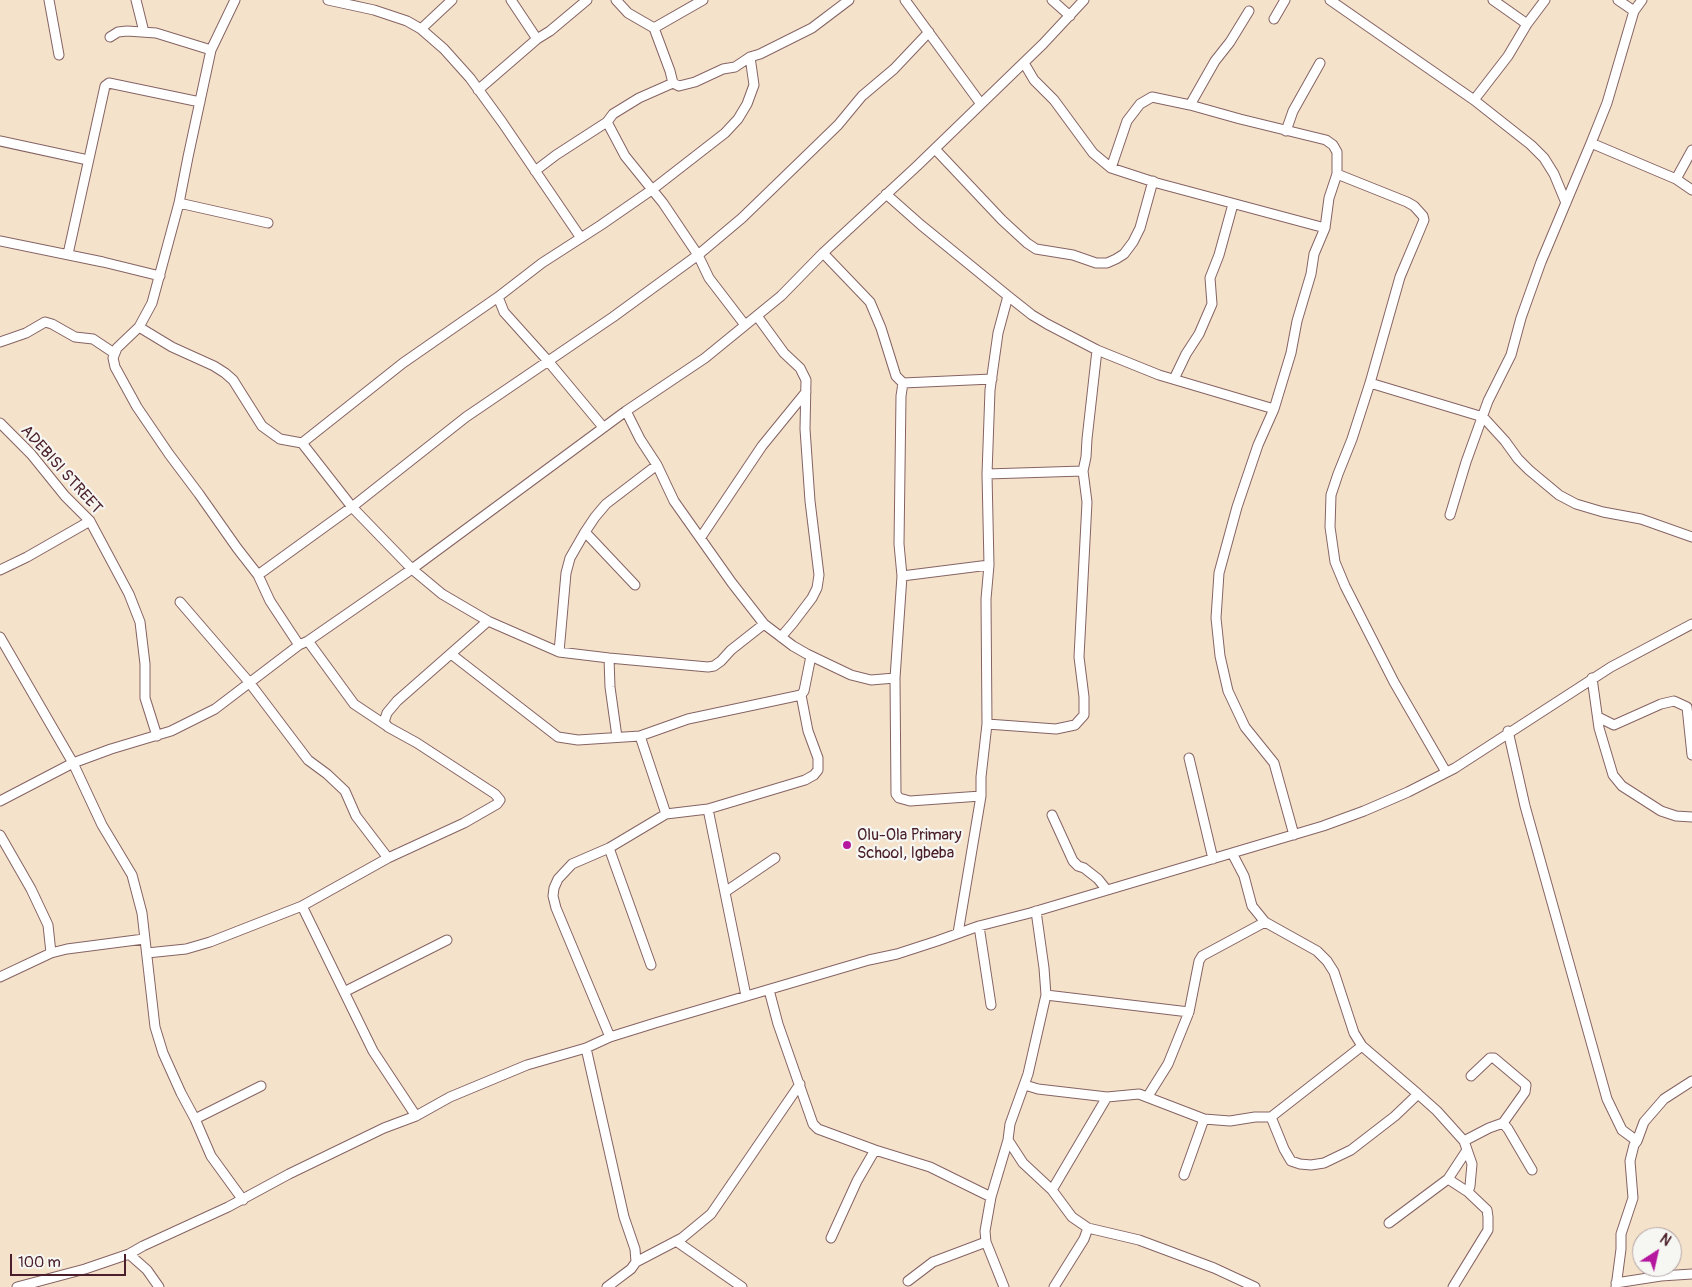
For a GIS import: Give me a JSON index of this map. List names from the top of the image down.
{
  "streets": {
    "street": ["ADEBISI STREET"]
  },
  "places": ["Olu-Ola Primary School, Igbeba"],
  "scale_bar": "100 m",
  "north": "top right"
}
